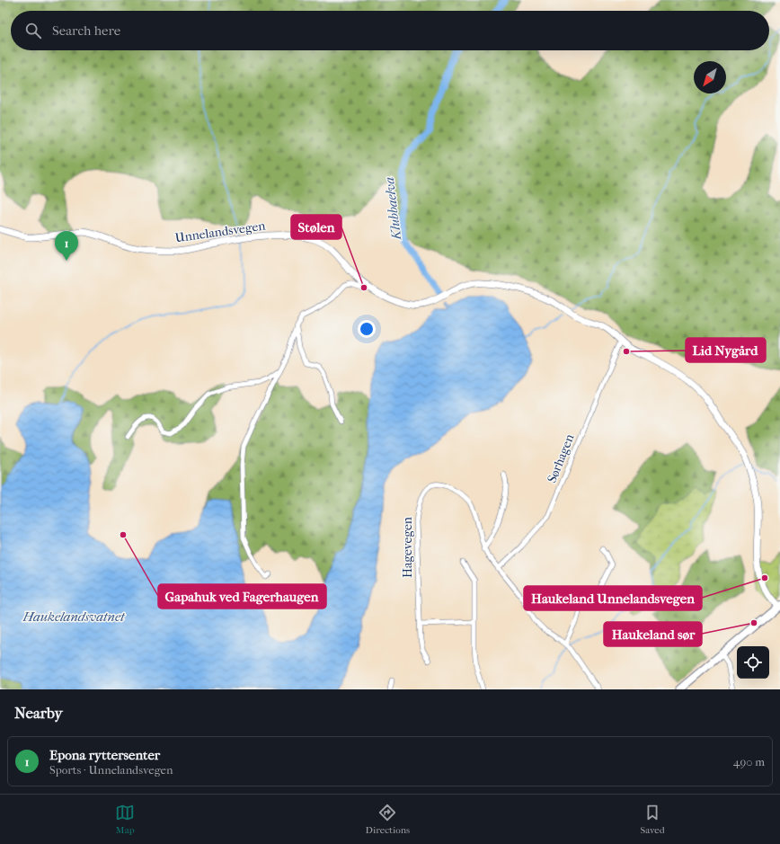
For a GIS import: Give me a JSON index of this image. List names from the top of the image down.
{
  "streets": {
    "main road": ["Unnelandsvegen"],
    "street": ["Sørhagen", "Hagevegen"]
  },
  "crossings": [
    ["Unnelandsvegen", "Sørhagen"],
    ["Sørhagen", "Hagevegen"]
  ],
  "water": ["Klubbaelva", "Haukelandsvatnet"],
  "places": [
    "Stølen",
    "Lid Nygård",
    "Gapahuk ved Fagerhaugen",
    "Haukeland Unnelandsvegen",
    "Haukeland sør"
  ],
  "north": "bottom left",
  "page": {
    "search": "Search here",
    "pins": "1",
    "heading": "Nearby",
    "list": [
      {
        "mark": "1",
        "name": "Epona ryttersenter",
        "note": "Sports · Unnelandsvegen",
        "value": "490 m"
      }
    ],
    "nav": ["Map", "Directions", "Saved"]
  }
}
